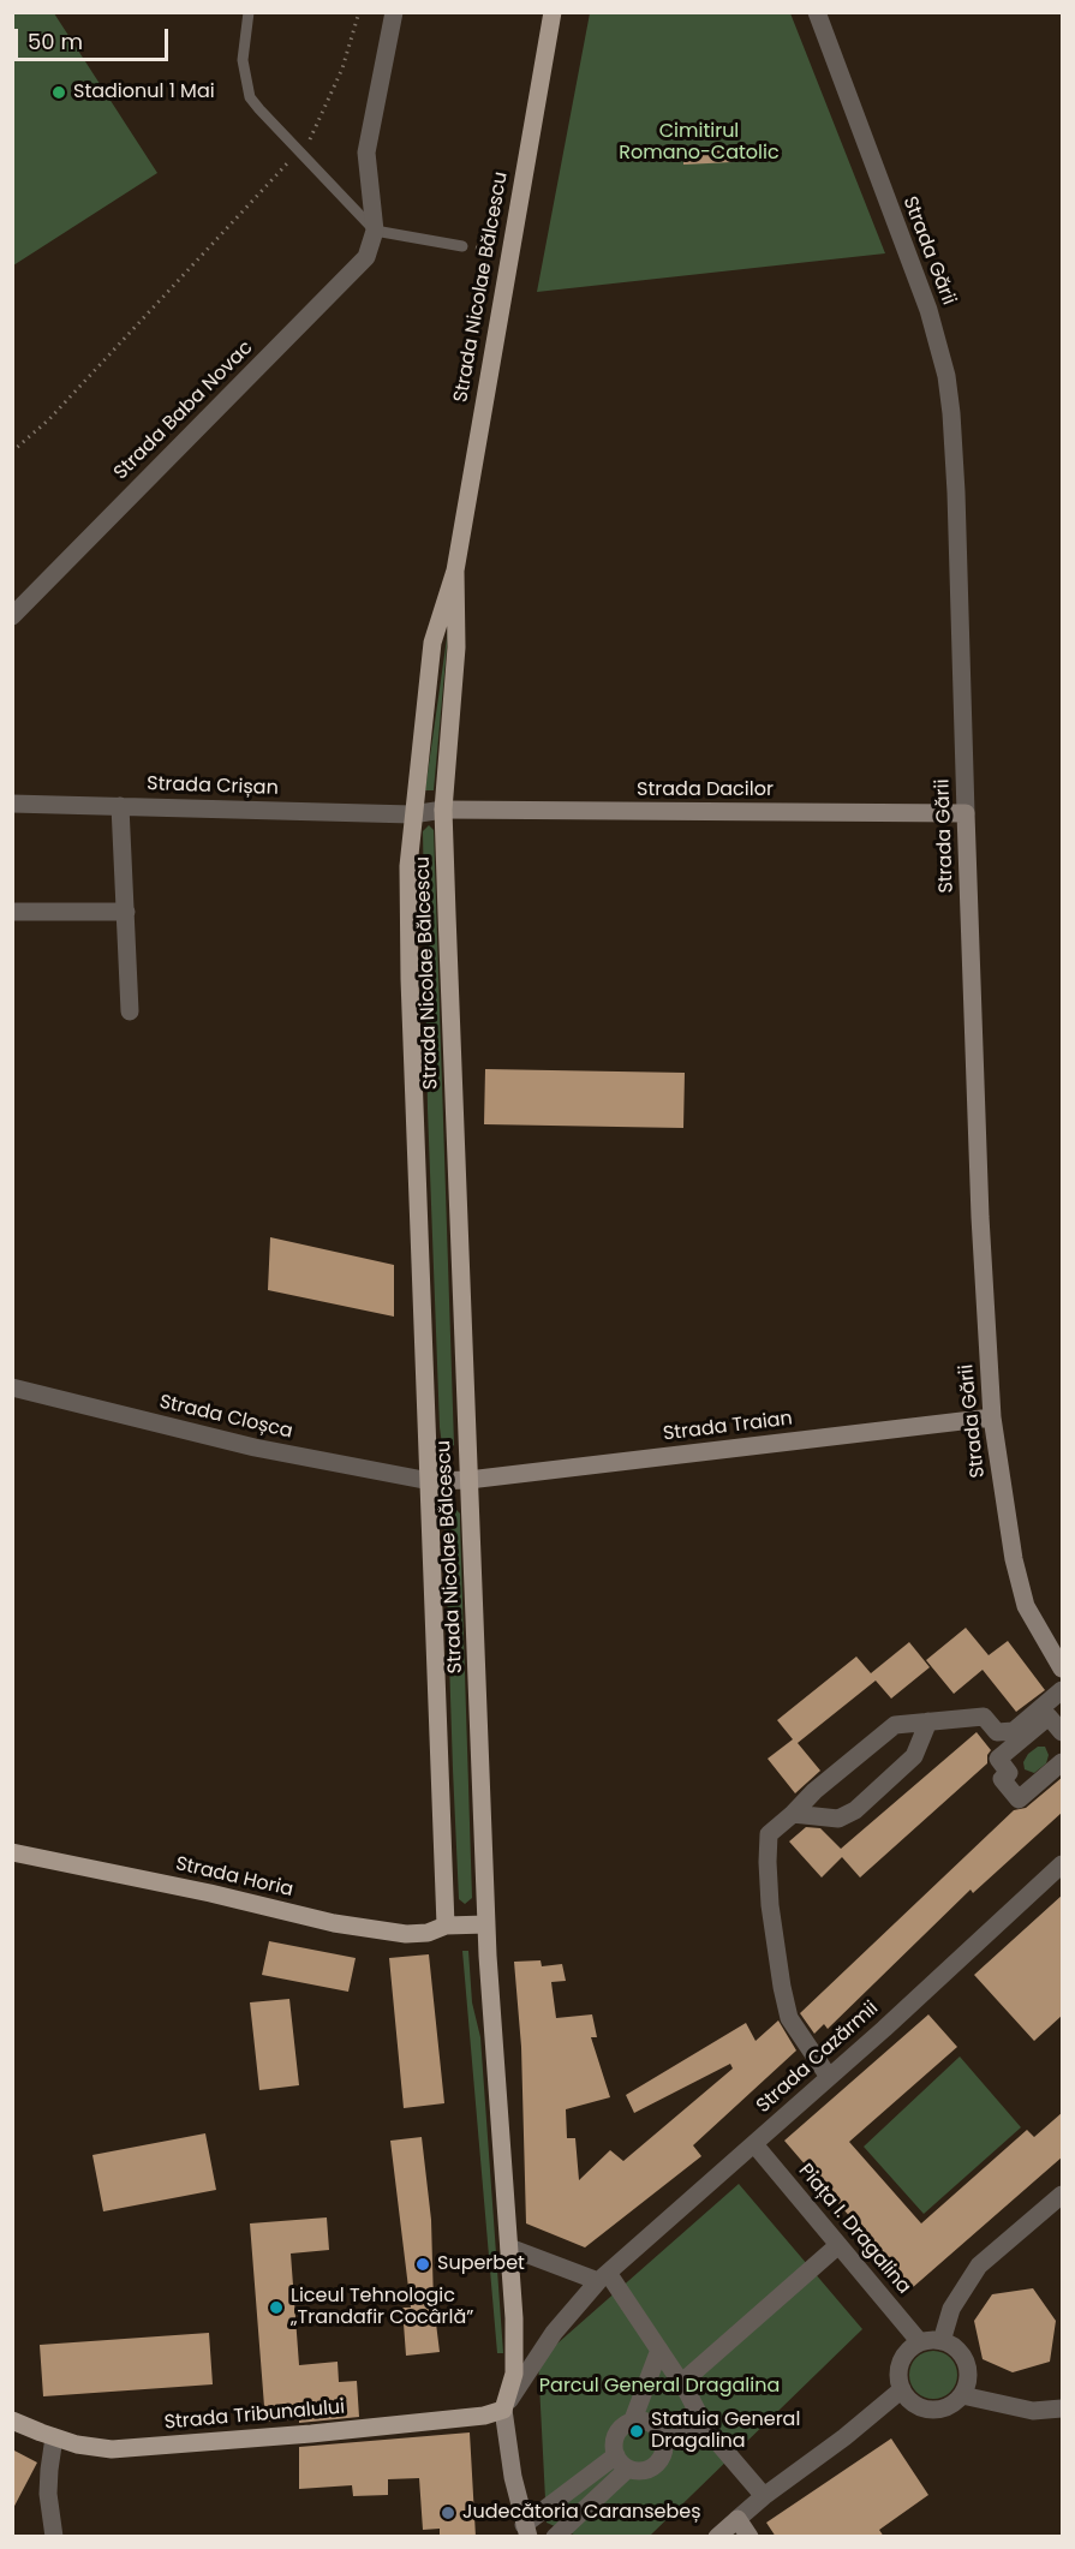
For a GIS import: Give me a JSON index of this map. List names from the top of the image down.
{
  "streets": {
    "main road": ["Strada Nicolae Bălcescu", "Strada Horia", "Strada Tribunalului"],
    "street": [
      "Strada Gării",
      "Strada Baba Novac",
      "Strada Crișan",
      "Strada Dacilor",
      "Strada Cloșca",
      "Strada Traian",
      "Strada Cazărmii",
      "Piața I. Dragalina"
    ]
  },
  "crossings": [
    ["Strada Gării", "Strada Dacilor"],
    ["Strada Gării", "Strada Traian"],
    ["Strada Nicolae Bălcescu", "Strada Crișan"],
    ["Strada Nicolae Bălcescu", "Strada Dacilor"],
    ["Strada Nicolae Bălcescu", "Strada Cloșca"],
    ["Strada Nicolae Bălcescu", "Strada Traian"],
    ["Strada Nicolae Bălcescu", "Strada Horia"],
    ["Strada Nicolae Bălcescu", "Strada Cazărmii"],
    ["Strada Nicolae Bălcescu", "Strada Tribunalului"],
    ["Strada Crișan", "Strada Dacilor"],
    ["Strada Cloșca", "Strada Traian"],
    ["Strada Cazărmii", "Piața I. Dragalina"],
    ["Strada Cazărmii", "Strada Tribunalului"]
  ],
  "parks": ["Cimitirul Romano-Catolic", "Parcul General Dragalina"],
  "places": [
    "Stadionul 1 Mai",
    "Superbet",
    "Liceul Tehnologic „Trandafir Cocârlă”",
    "Statuia General Dragalina",
    "Judecătoria Caransebeș"
  ],
  "scale_bar": "50 m"
}
